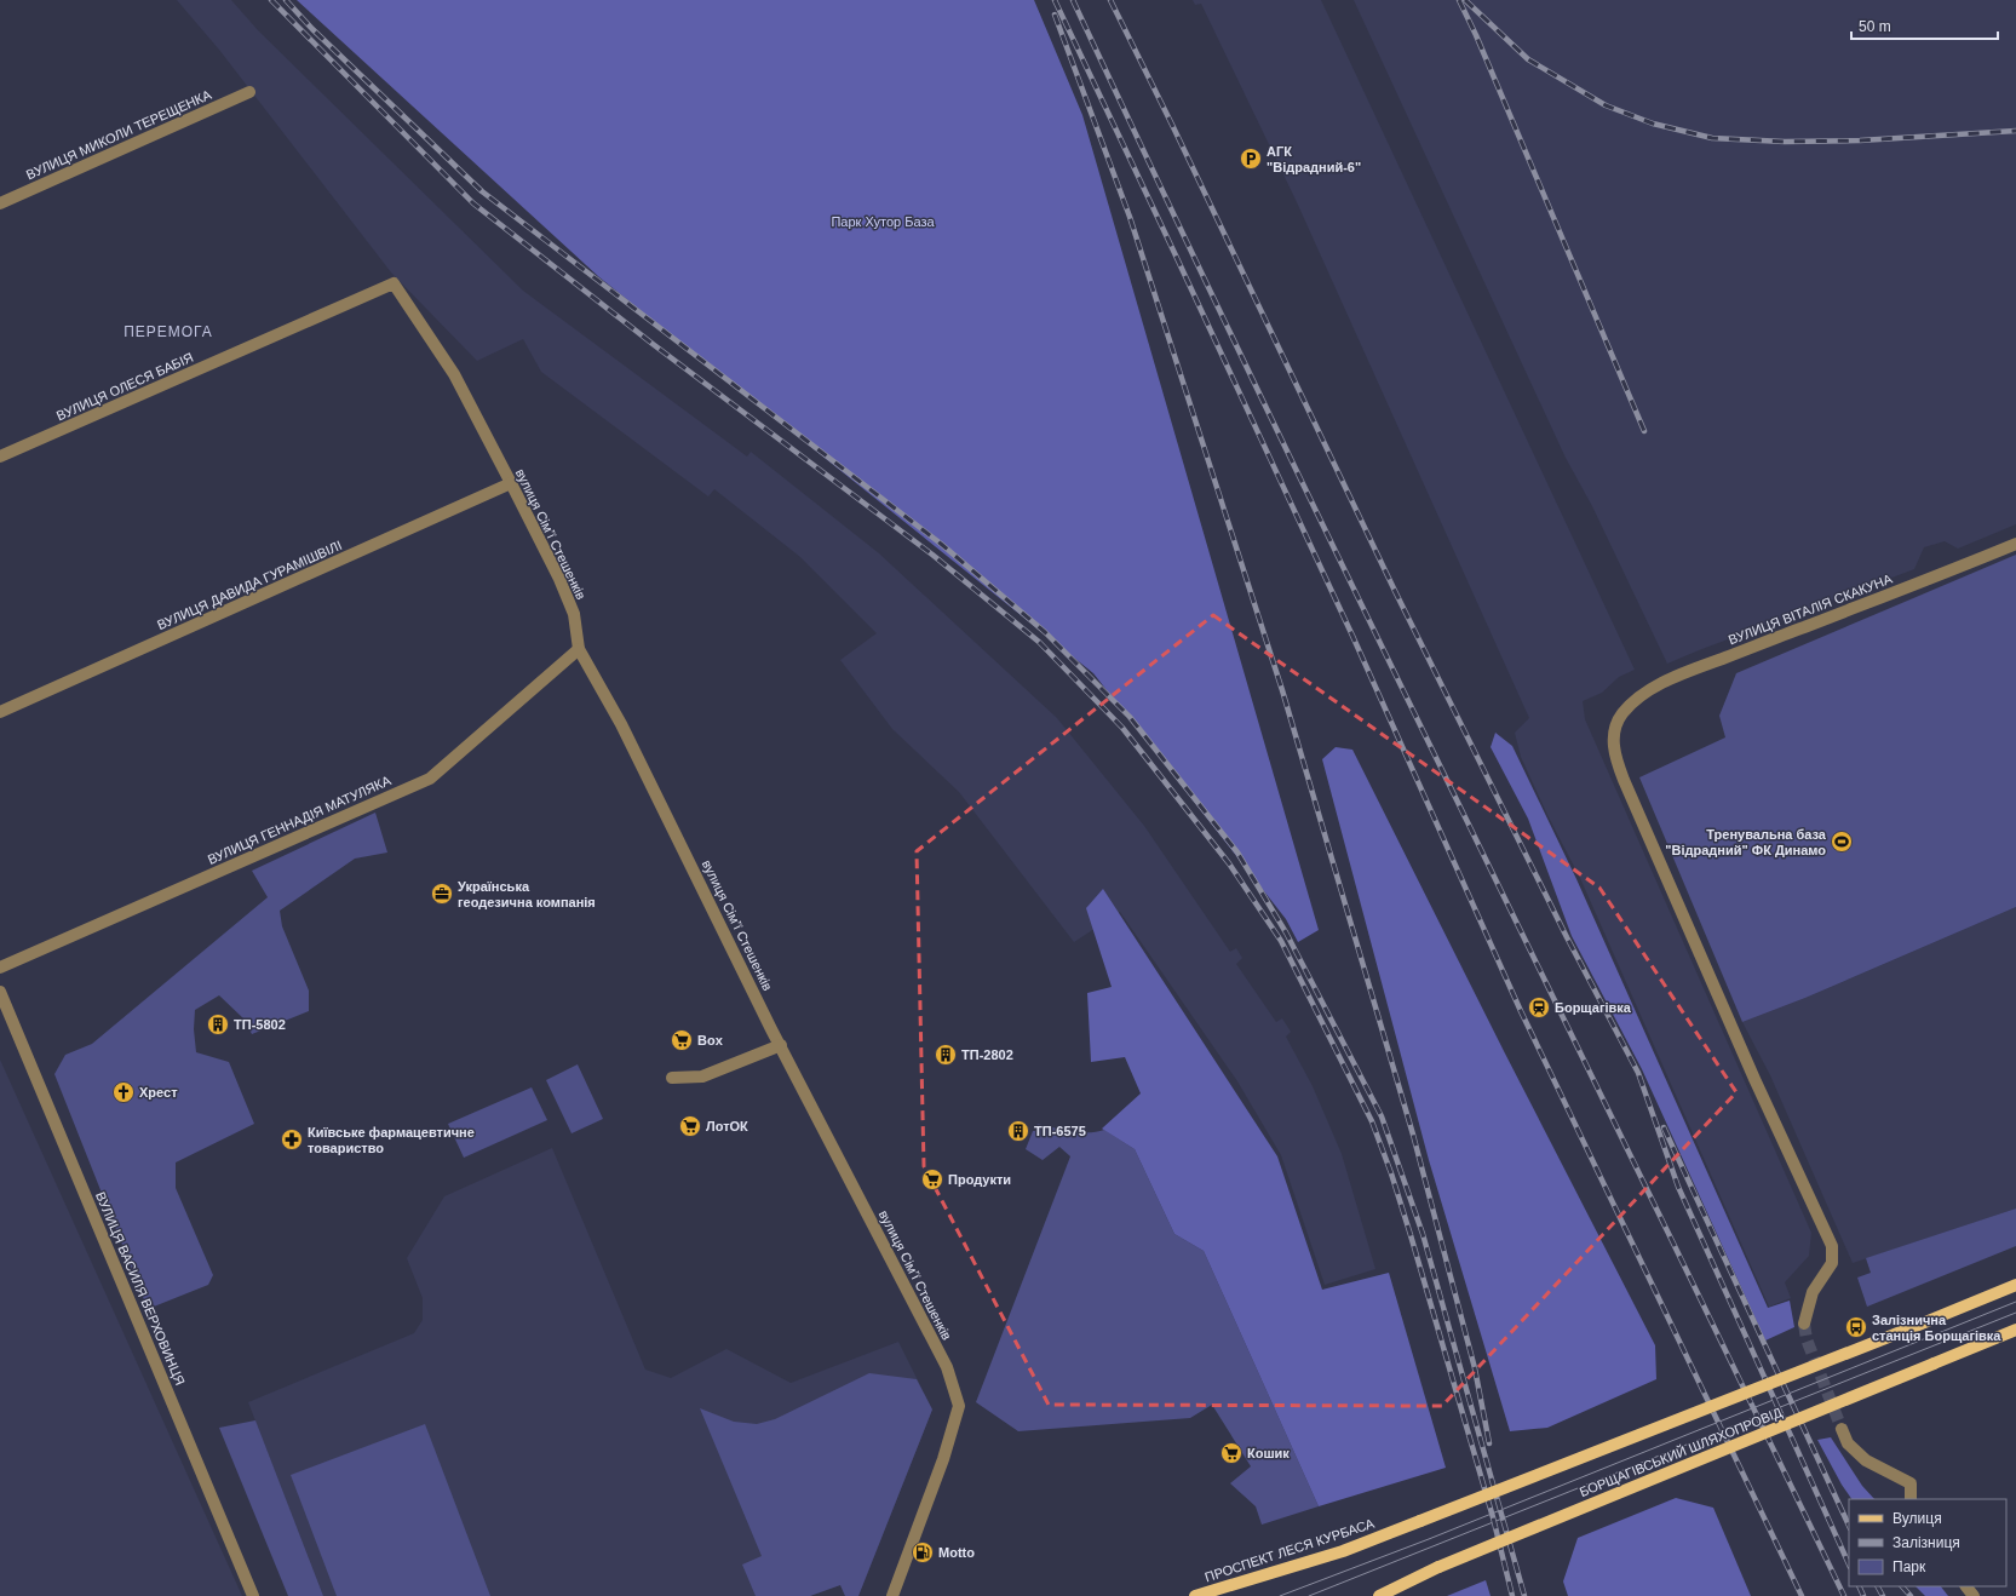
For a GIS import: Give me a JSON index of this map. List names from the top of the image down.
{
  "streets": {
    "main road": ["БОРЩАГІВСЬКИЙ ШЛЯХОПРОВІД", "ПРОСПЕКТ ЛЕСЯ КУРБАСА"],
    "street": [
      "ВУЛИЦЯ МИКОЛИ ТЕРЕЩЕНКА",
      "ВУЛИЦЯ ОЛЕСЯ БАБІЯ",
      "вулиця Сімʼї Стешенків",
      "ВУЛИЦЯ ДАВИДА ГУРАМІШВІЛІ",
      "ВУЛИЦЯ ВІТАЛІЯ СКАКУНА",
      "ВУЛИЦЯ ГЕННАДІЯ МАТУЛЯКА",
      "ВУЛИЦЯ ВАСИЛЯ ВЕРХОВИНЦЯ"
    ]
  },
  "crossings": [
    ["ВУЛИЦЯ ОЛЕСЯ БАБІЯ", "вулиця Сімʼї Стешенків"],
    ["вулиця Сімʼї Стешенків", "ВУЛИЦЯ ДАВИДА ГУРАМІШВІЛІ"],
    ["вулиця Сімʼї Стешенків", "ВУЛИЦЯ ГЕННАДІЯ МАТУЛЯКА"]
  ],
  "districts": ["ПЕРЕМОГА"],
  "parks": ["Парк Хутор База"],
  "places": {
    "parking": ["АГК \"Відрадний-6\""],
    "sports": ["Тренувальна база \"Відрадний\" ФК Динамо"],
    "office": ["Українська геодезична компанія"],
    "station": ["Борщагівка"],
    "building": ["ТП-5802", "ТП-2802", "ТП-6575"],
    "supermarket": [
      "Box",
      "ЛотОК",
      "Продукти",
      "Кошик"
    ],
    "church": ["Хрест"],
    "pharmacy": ["Київське фармацевтичне товариство"],
    "bus stop": ["Залізнична станція Борщагівка"],
    "fuel station": ["Motto"]
  },
  "legend": ["Вулиця", "Залізниця", "Парк"],
  "scale_bar": "50 m"
}
